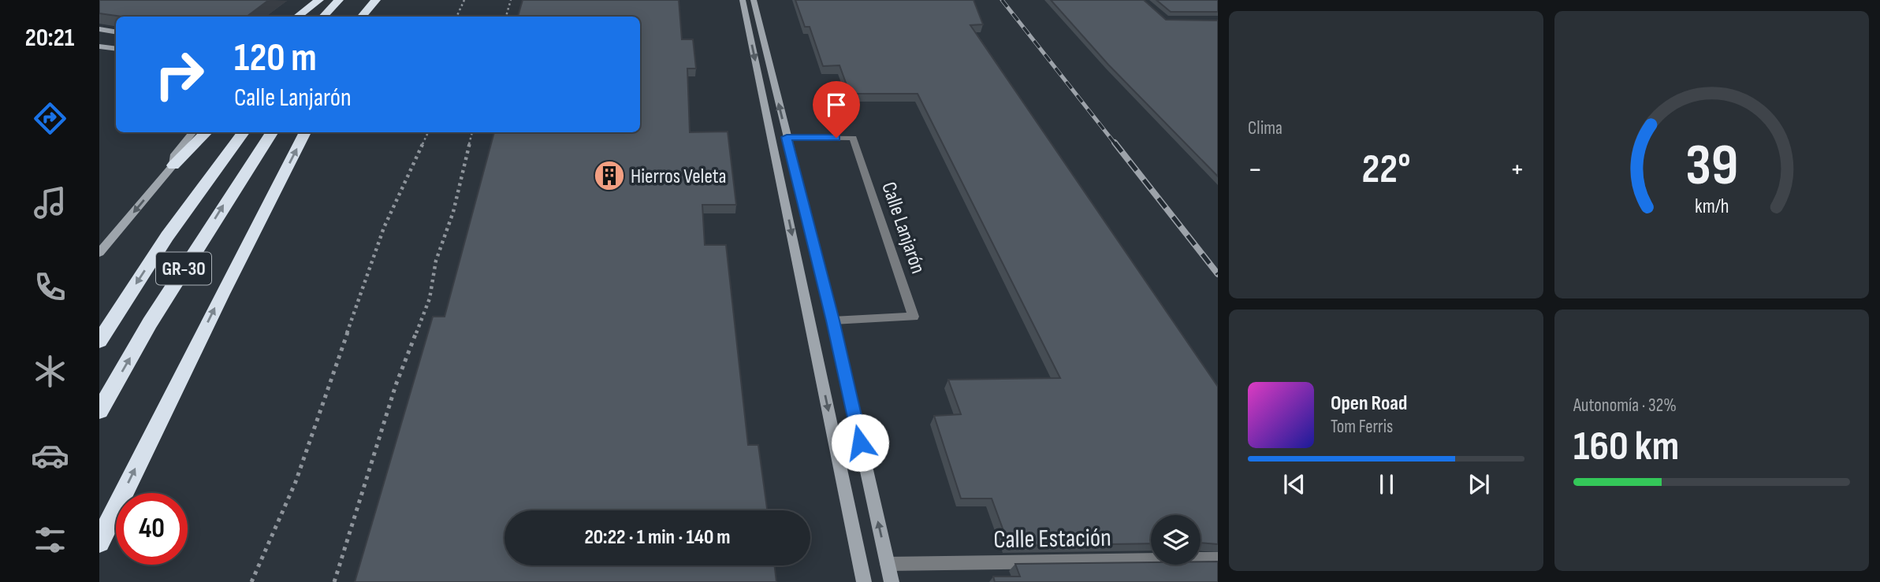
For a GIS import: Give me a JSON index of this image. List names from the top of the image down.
{
  "streets": {
    "highway": ["GR-30"],
    "street": ["Calle Lanjarón", "Calle Estación"]
  },
  "places": {
    "building": ["Hierros Veleta"]
  },
  "page": {
    "tabs": "20:21",
    "tile": [
      "Clima",
      ["Autonomía · 32%", "160 km"]
    ],
    "turn": ["120 m", "Calle Lanjarón"],
    "heat": ["−", "22°", "+"],
    "song": ["Open Road", "Tom Ferris"],
    "limit": "40",
    "trip": "20:22 · 1 min · 140 m",
    "gauge": ["39", "km/h"]
  }
}
